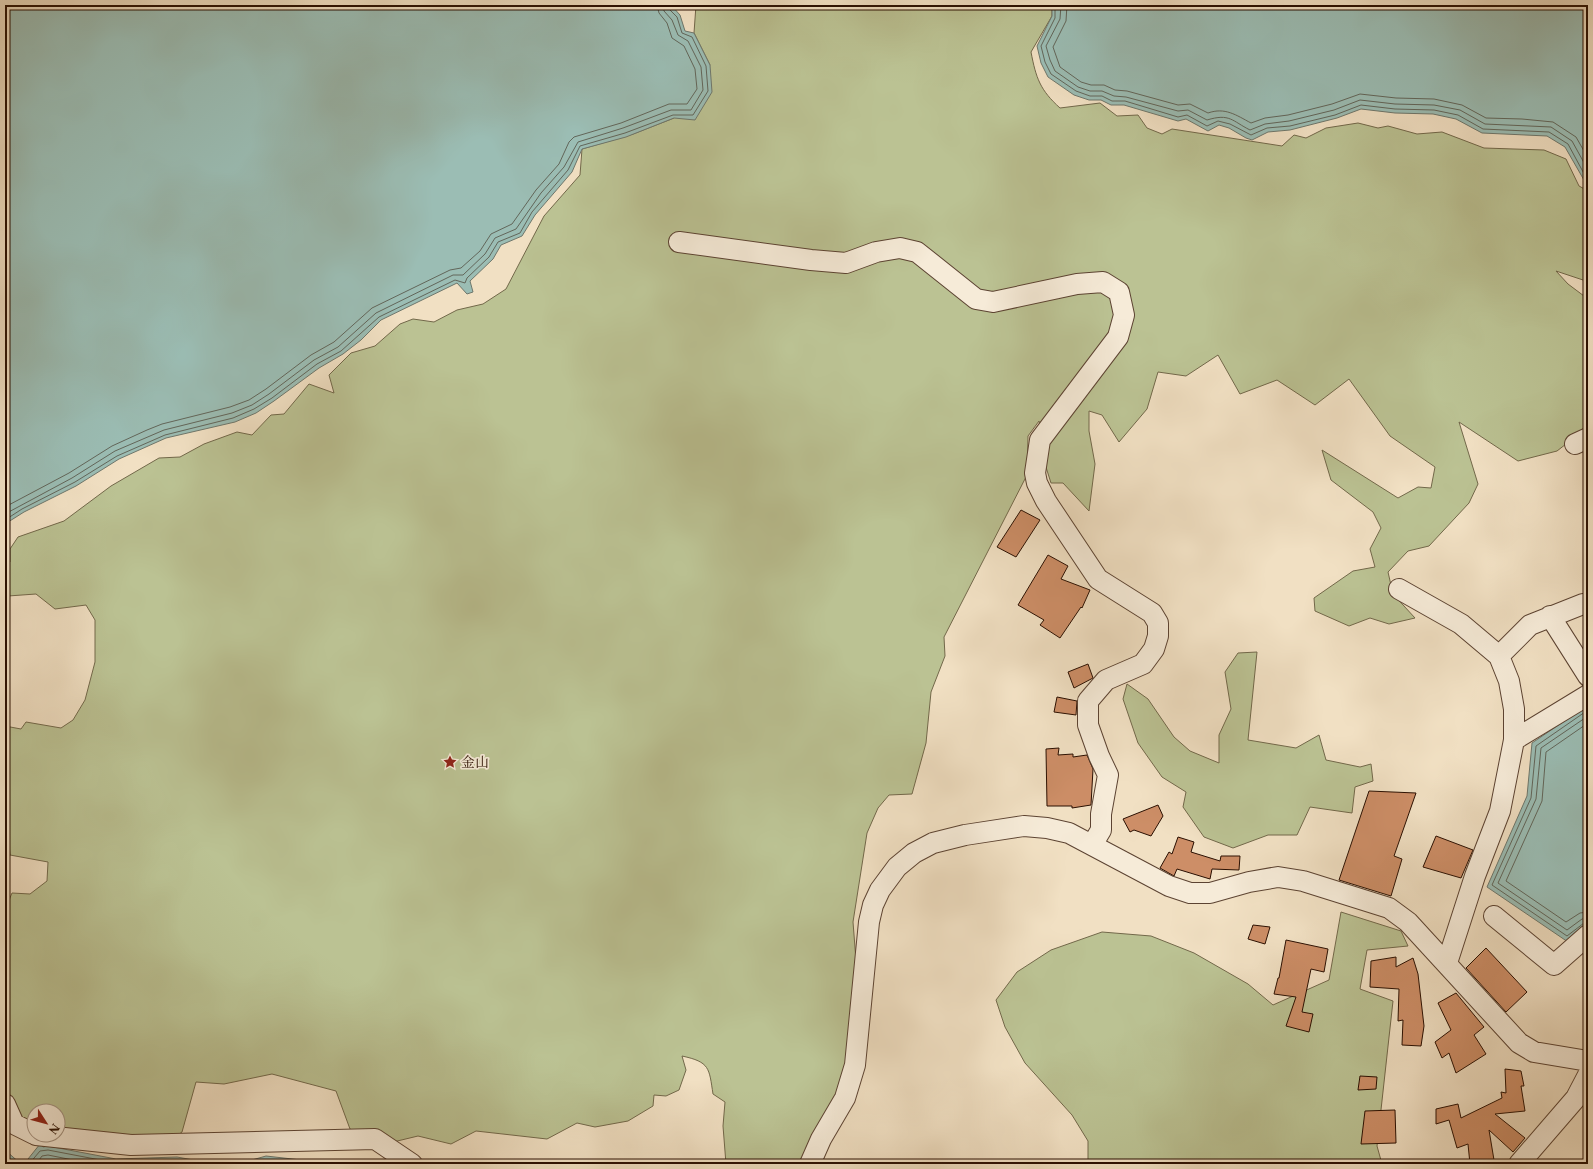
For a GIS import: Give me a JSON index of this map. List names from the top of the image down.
{
  "places": {
    "place": ["金山"]
  },
  "north": "bottom right"
}
